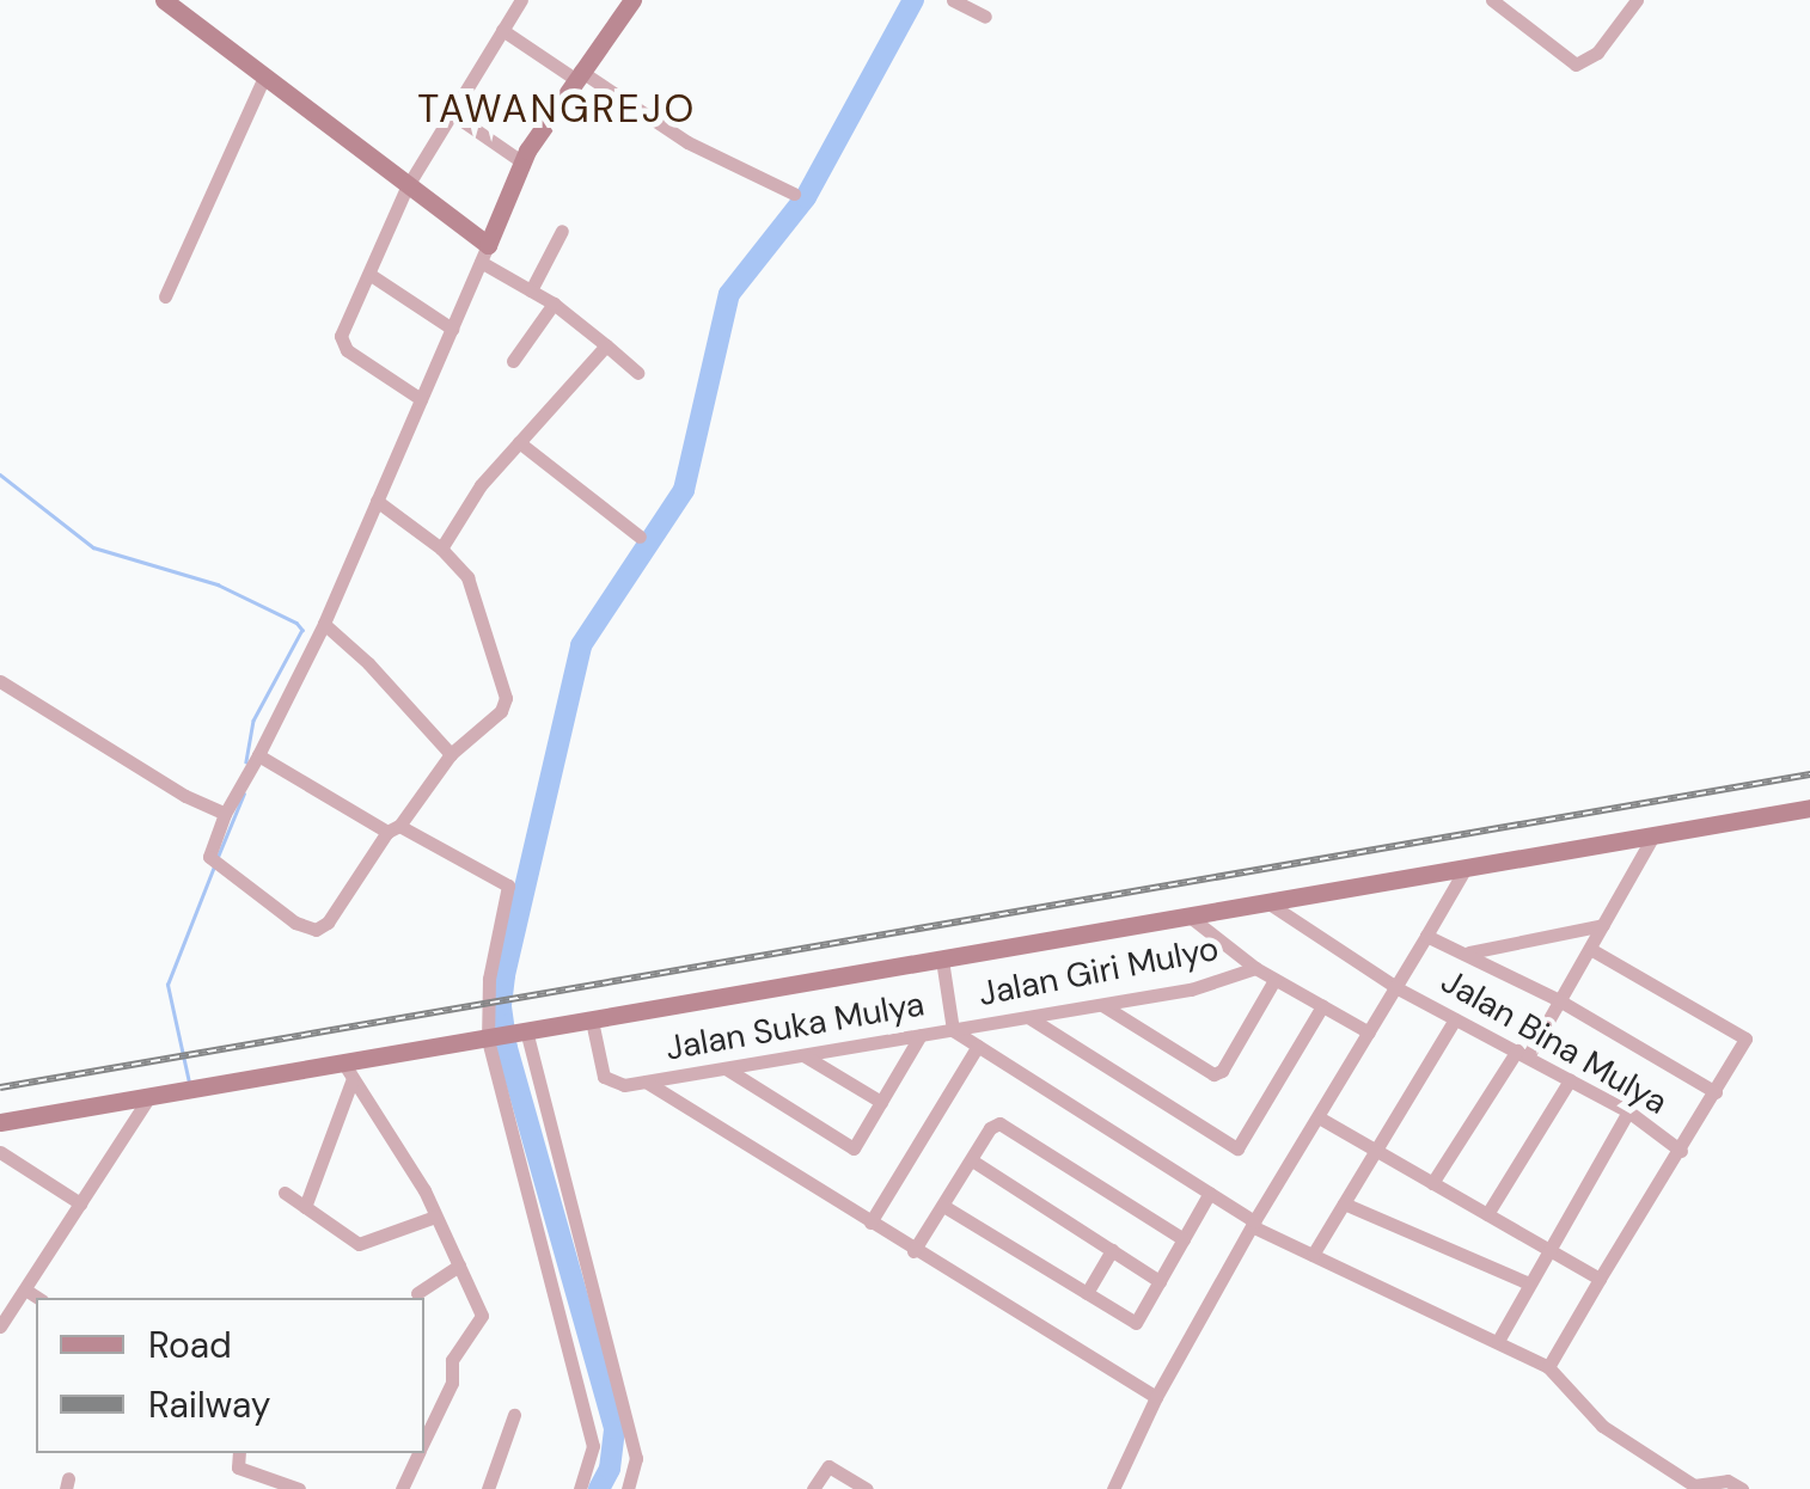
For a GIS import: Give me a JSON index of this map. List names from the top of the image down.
{
  "streets": {
    "street": ["Jalan Giri Mulyo", "Jalan Suka Mulya", "Jalan Bina Mulya"]
  },
  "crossings": [
    ["Jalan Giri Mulyo", "Jalan Suka Mulya"]
  ],
  "districts": ["TAWANGREJO"],
  "legend": ["Road", "Railway"]
}
